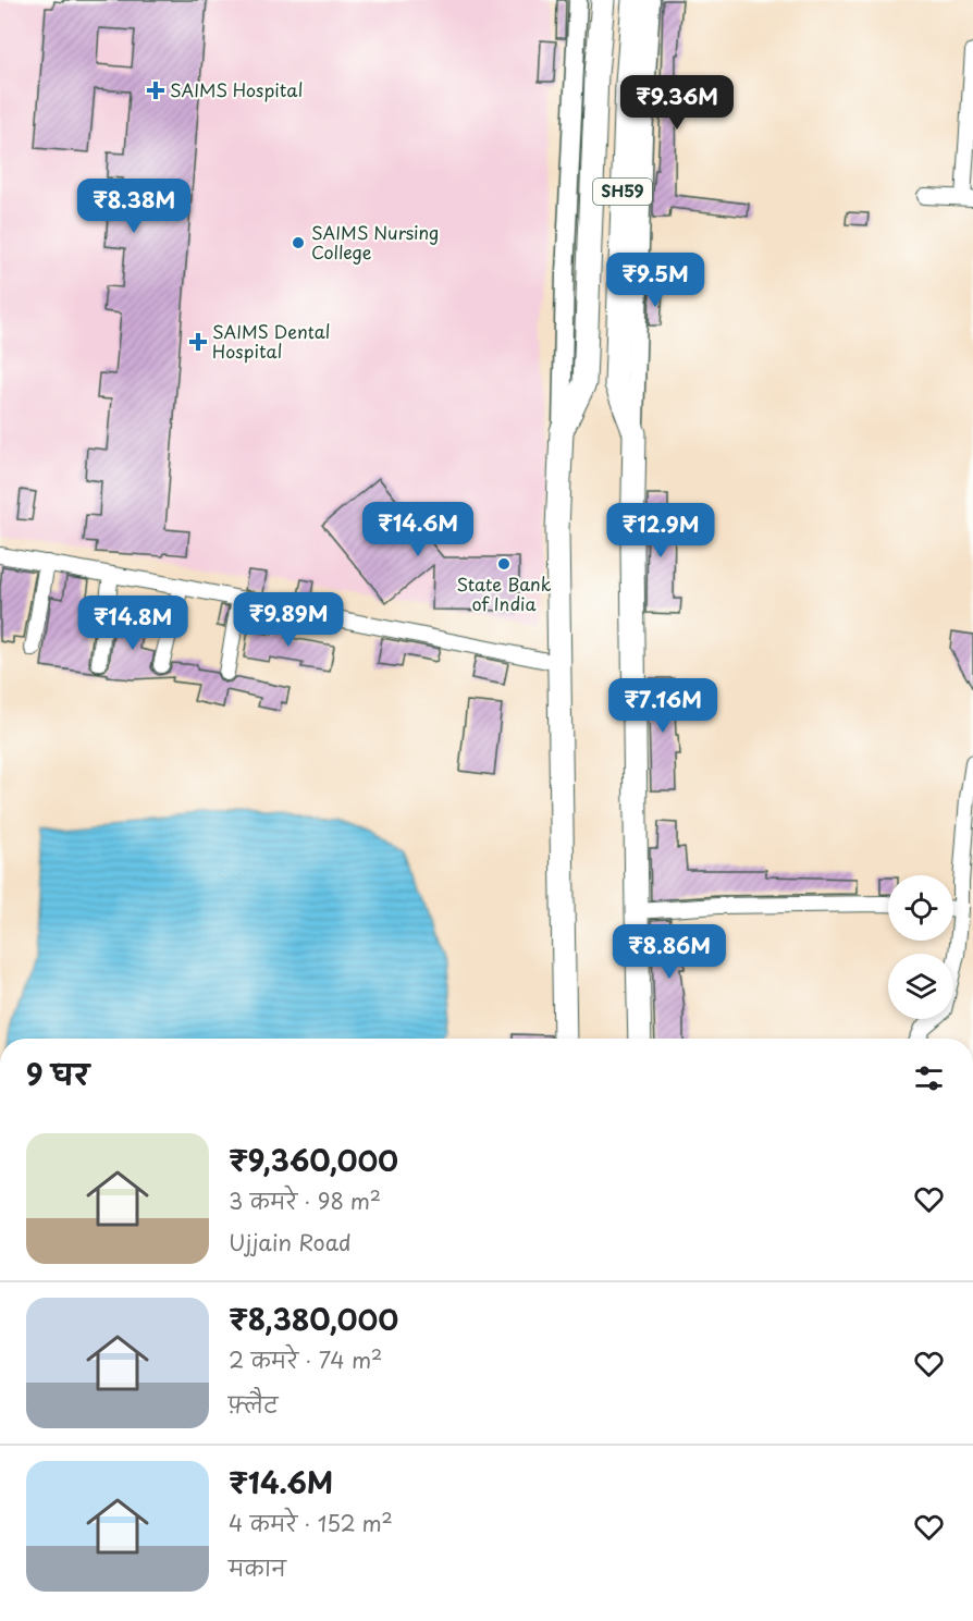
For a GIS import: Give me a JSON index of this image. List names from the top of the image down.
{
  "streets": {
    "main road": ["SH59"]
  },
  "places": {
    "health": ["SAIMS Hospital", "SAIMS Dental Hospital"],
    "other": ["SAIMS Nursing College", "State Bank of India"]
  },
  "page": {
    "price": [
      "₹9.36M",
      "₹8.38M",
      "₹9.5M",
      "₹14.6M",
      "₹12.9M",
      "₹9.89M",
      "₹14.8M",
      "₹7.16M",
      "₹8.86M"
    ],
    "heading": "9 घर",
    "list": [
      {
        "name": "₹9,360,000",
        "note": "3 कमरे · 98 m² · Ujjain Road"
      },
      {
        "name": "₹8,380,000",
        "note": "2 कमरे · 74 m² · फ़्लैट"
      },
      {
        "name": "₹14.6M",
        "note": "4 कमरे · 152 m² · मकान"
      }
    ]
  }
}
